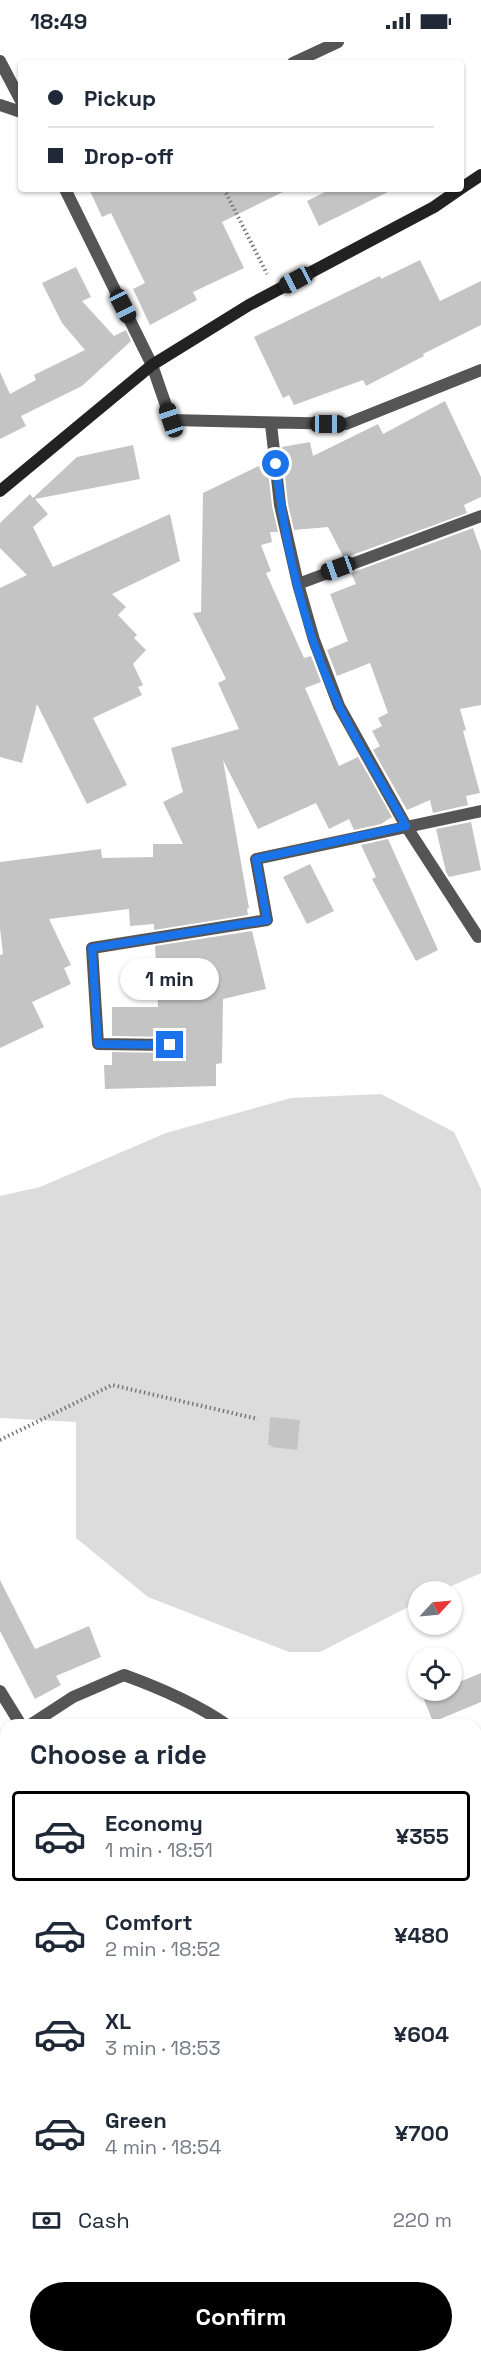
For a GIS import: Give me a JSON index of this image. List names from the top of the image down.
{
  "north": "top right",
  "page": {
    "status": "18:49",
    "banner": ["Pickup", "Drop-off"],
    "bubble": "1 min",
    "heading": "Choose a ride",
    "list": [
      {
        "name": "Economy",
        "note": "1 min · 18:51",
        "value": "¥355"
      },
      {
        "name": "Comfort",
        "note": "2 min · 18:52",
        "value": "¥480"
      },
      {
        "name": "XL",
        "note": "3 min · 18:53",
        "value": "¥604"
      },
      {
        "name": "Green",
        "note": "4 min · 18:54",
        "value": "¥700"
      }
    ],
    "pay": ["Cash", "220 m"],
    "buttons": "Confirm"
  }
}
